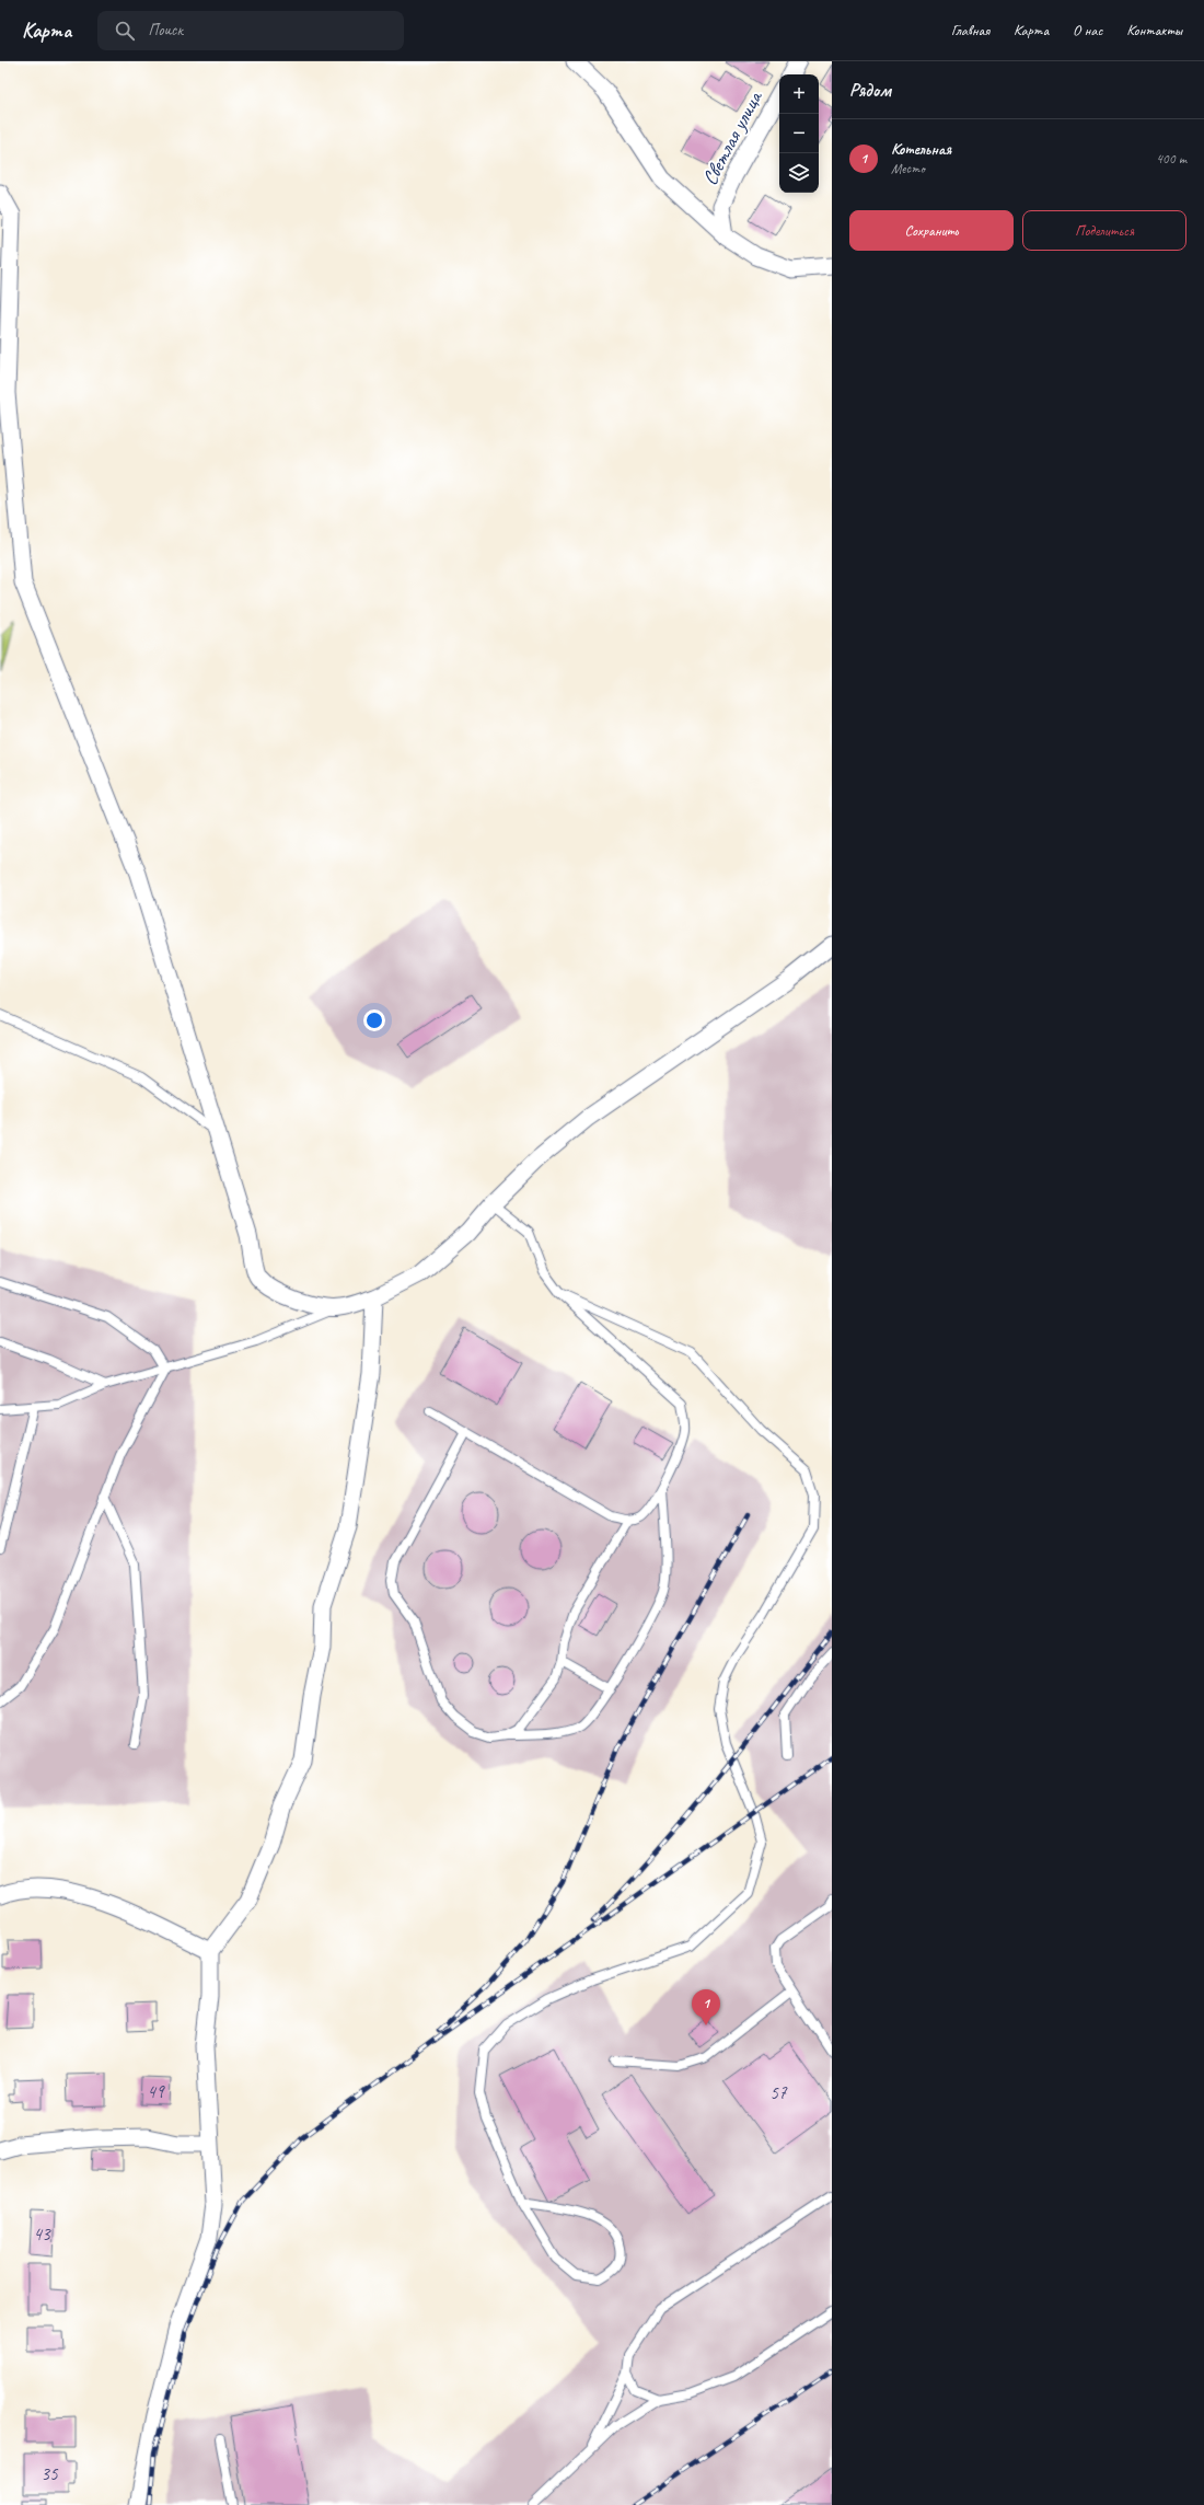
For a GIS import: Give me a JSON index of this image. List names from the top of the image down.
{
  "streets": {
    "street": ["Светлая улица"]
  },
  "house_numbers": [
    "49",
    "57",
    "43",
    "35"
  ],
  "page": {
    "header": "Карта",
    "search": "Поиск",
    "nav": [
      "Главная",
      "Карта",
      "О нас",
      "Контакты"
    ],
    "heading": "Рядом",
    "map_buttons": ["+", "−"],
    "list": [
      {
        "mark": "1",
        "name": "Котельная",
        "note": "Место",
        "value": "400 m"
      }
    ],
    "buttons": ["Сохранить", "Поделиться"],
    "pins": "1"
  }
}
